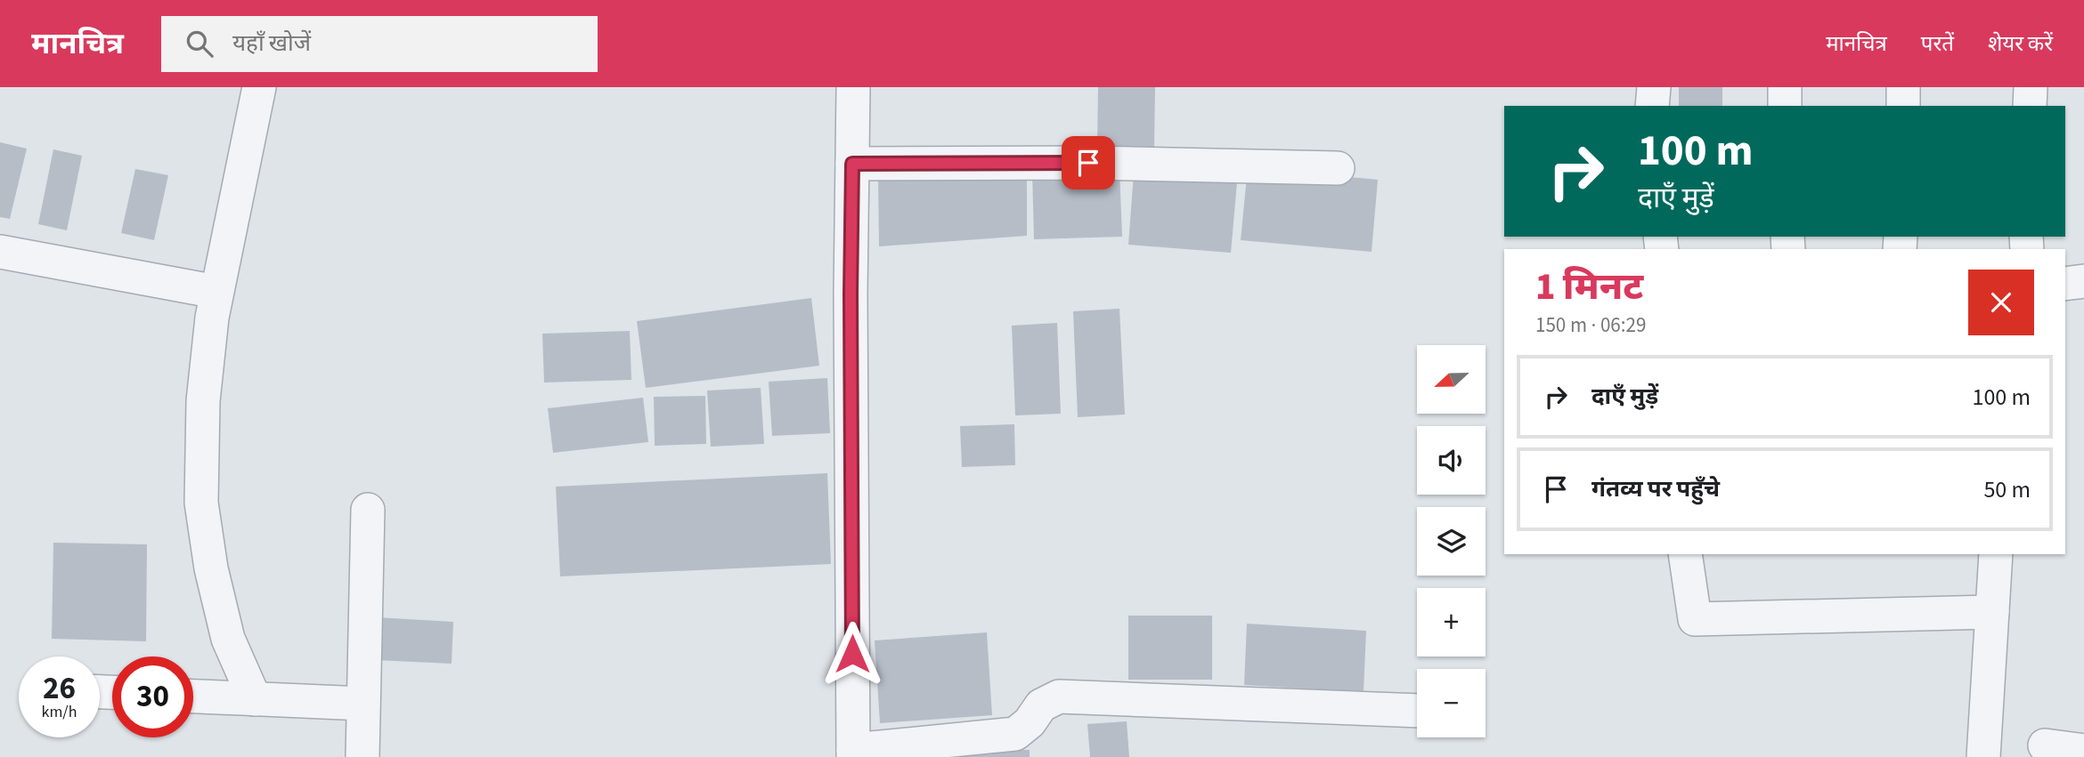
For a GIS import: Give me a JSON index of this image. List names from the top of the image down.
{
  "north": "left",
  "page": {
    "header": "मानचित्र",
    "search": "यहाँ खोजें",
    "nav": ["मानचित्र", "परतें", "शेयर करें"],
    "turn": ["100 m", "दाएँ मुड़ें"],
    "heading": ["1 मिनट", "150 m · 06:29"],
    "map_buttons": ["+", "−"],
    "list": [
      {
        "name": "दाएँ मुड़ें",
        "value": "100 m"
      },
      {
        "name": "गंतव्य पर पहुँचे",
        "value": "50 m"
      }
    ],
    "speed": "26 km/h",
    "limit": "30"
  }
}
